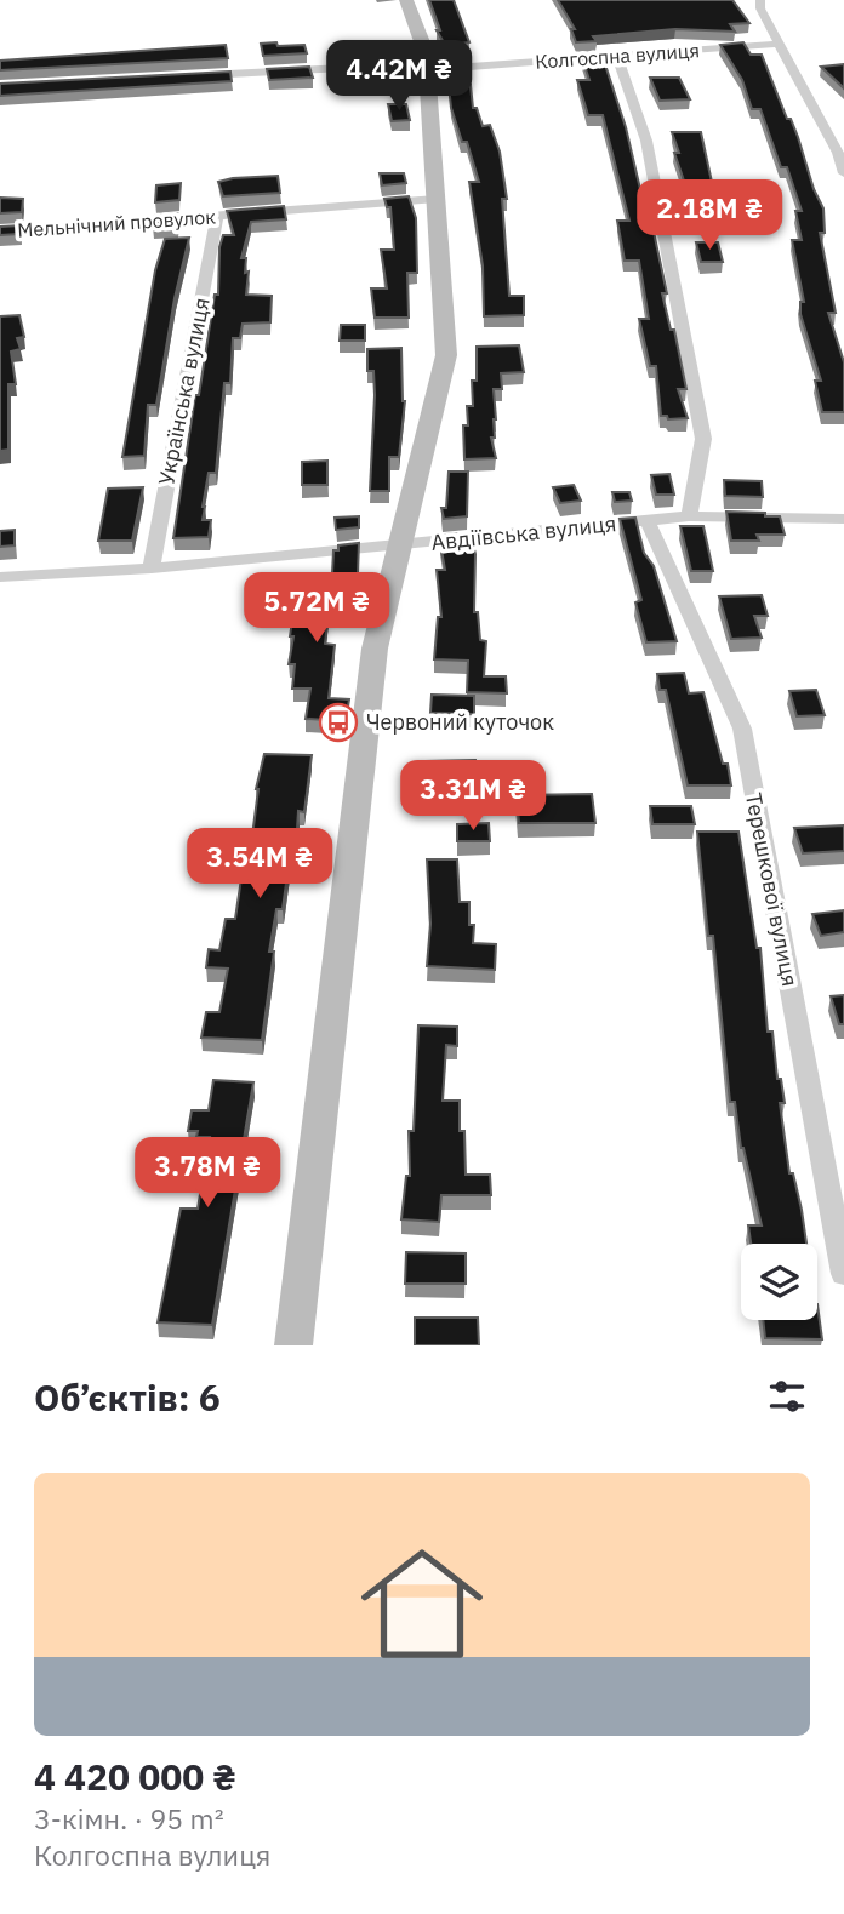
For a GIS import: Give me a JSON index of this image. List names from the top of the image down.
{
  "streets": {
    "street": [
      "Колгоспна вулиця",
      "Мельнiчний провулок",
      "Українська вулиця",
      "Авдіївська вулиця",
      "Терешкової вулиця"
    ]
  },
  "crossings": [
    ["Мельнiчний провулок", "Українська вулиця"],
    ["Українська вулиця", "Авдіївська вулиця"],
    ["Авдіївська вулиця", "Терешкової вулиця"]
  ],
  "places": {
    "bus stop": ["Червоний куточок"]
  },
  "page": {
    "price": [
      "4.42M ₴",
      "2.18M ₴",
      "5.72M ₴",
      "3.31M ₴",
      "3.54M ₴",
      "3.78M ₴"
    ],
    "heading": "Об’єктів: 6",
    "list": [
      {
        "name": "4 420 000 ₴",
        "note": "3-кімн. · 95 m² · Колгоспна вулиця"
      }
    ]
  }
}
